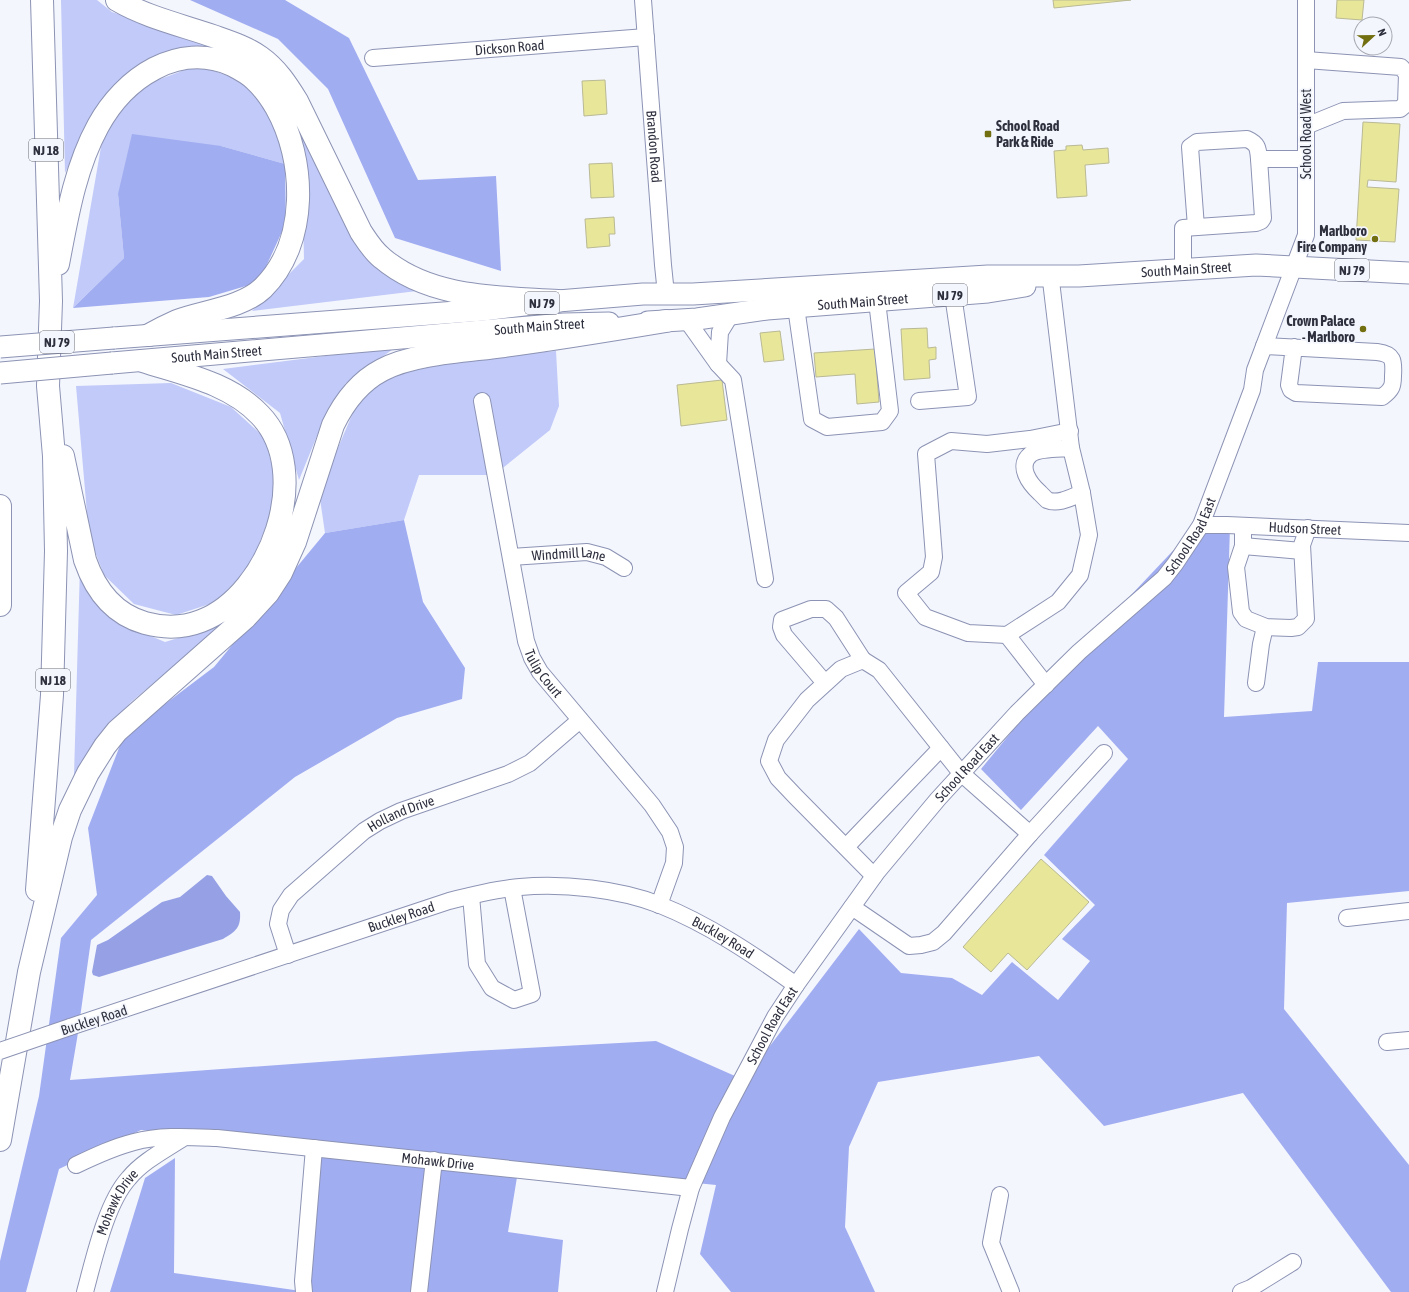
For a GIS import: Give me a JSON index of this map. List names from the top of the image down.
{
  "streets": {
    "highway": ["NJ 18"],
    "main road": ["South Main Street", "NJ 79"],
    "street": [
      "Dickson Road",
      "School Road West",
      "Brandon Road",
      "Hudson Street",
      "School Road East",
      "Windmill Lane",
      "Tulip Court",
      "Holland Drive",
      "Buckley Road",
      "Mohawk Drive"
    ]
  },
  "crossings": [
    ["Dickson Road", "Brandon Road"],
    ["School Road West", "South Main Street"],
    ["School Road West", "NJ 79"],
    ["School Road West", "School Road East"],
    ["Brandon Road", "South Main Street"],
    ["South Main Street", "NJ 79"],
    ["South Main Street", "School Road East"],
    ["NJ 79", "School Road East"],
    ["Hudson Street", "School Road East"],
    ["School Road East", "Buckley Road"],
    ["School Road East", "Mohawk Drive"],
    ["Windmill Lane", "Tulip Court"],
    ["Tulip Court", "Holland Drive"],
    ["Tulip Court", "Buckley Road"],
    ["Holland Drive", "Buckley Road"]
  ],
  "places": {
    "transit": ["School Road Park & Ride"],
    "other": ["Marlboro Fire Company", "Crown Palace - Marlboro"]
  },
  "north": "right"
}
